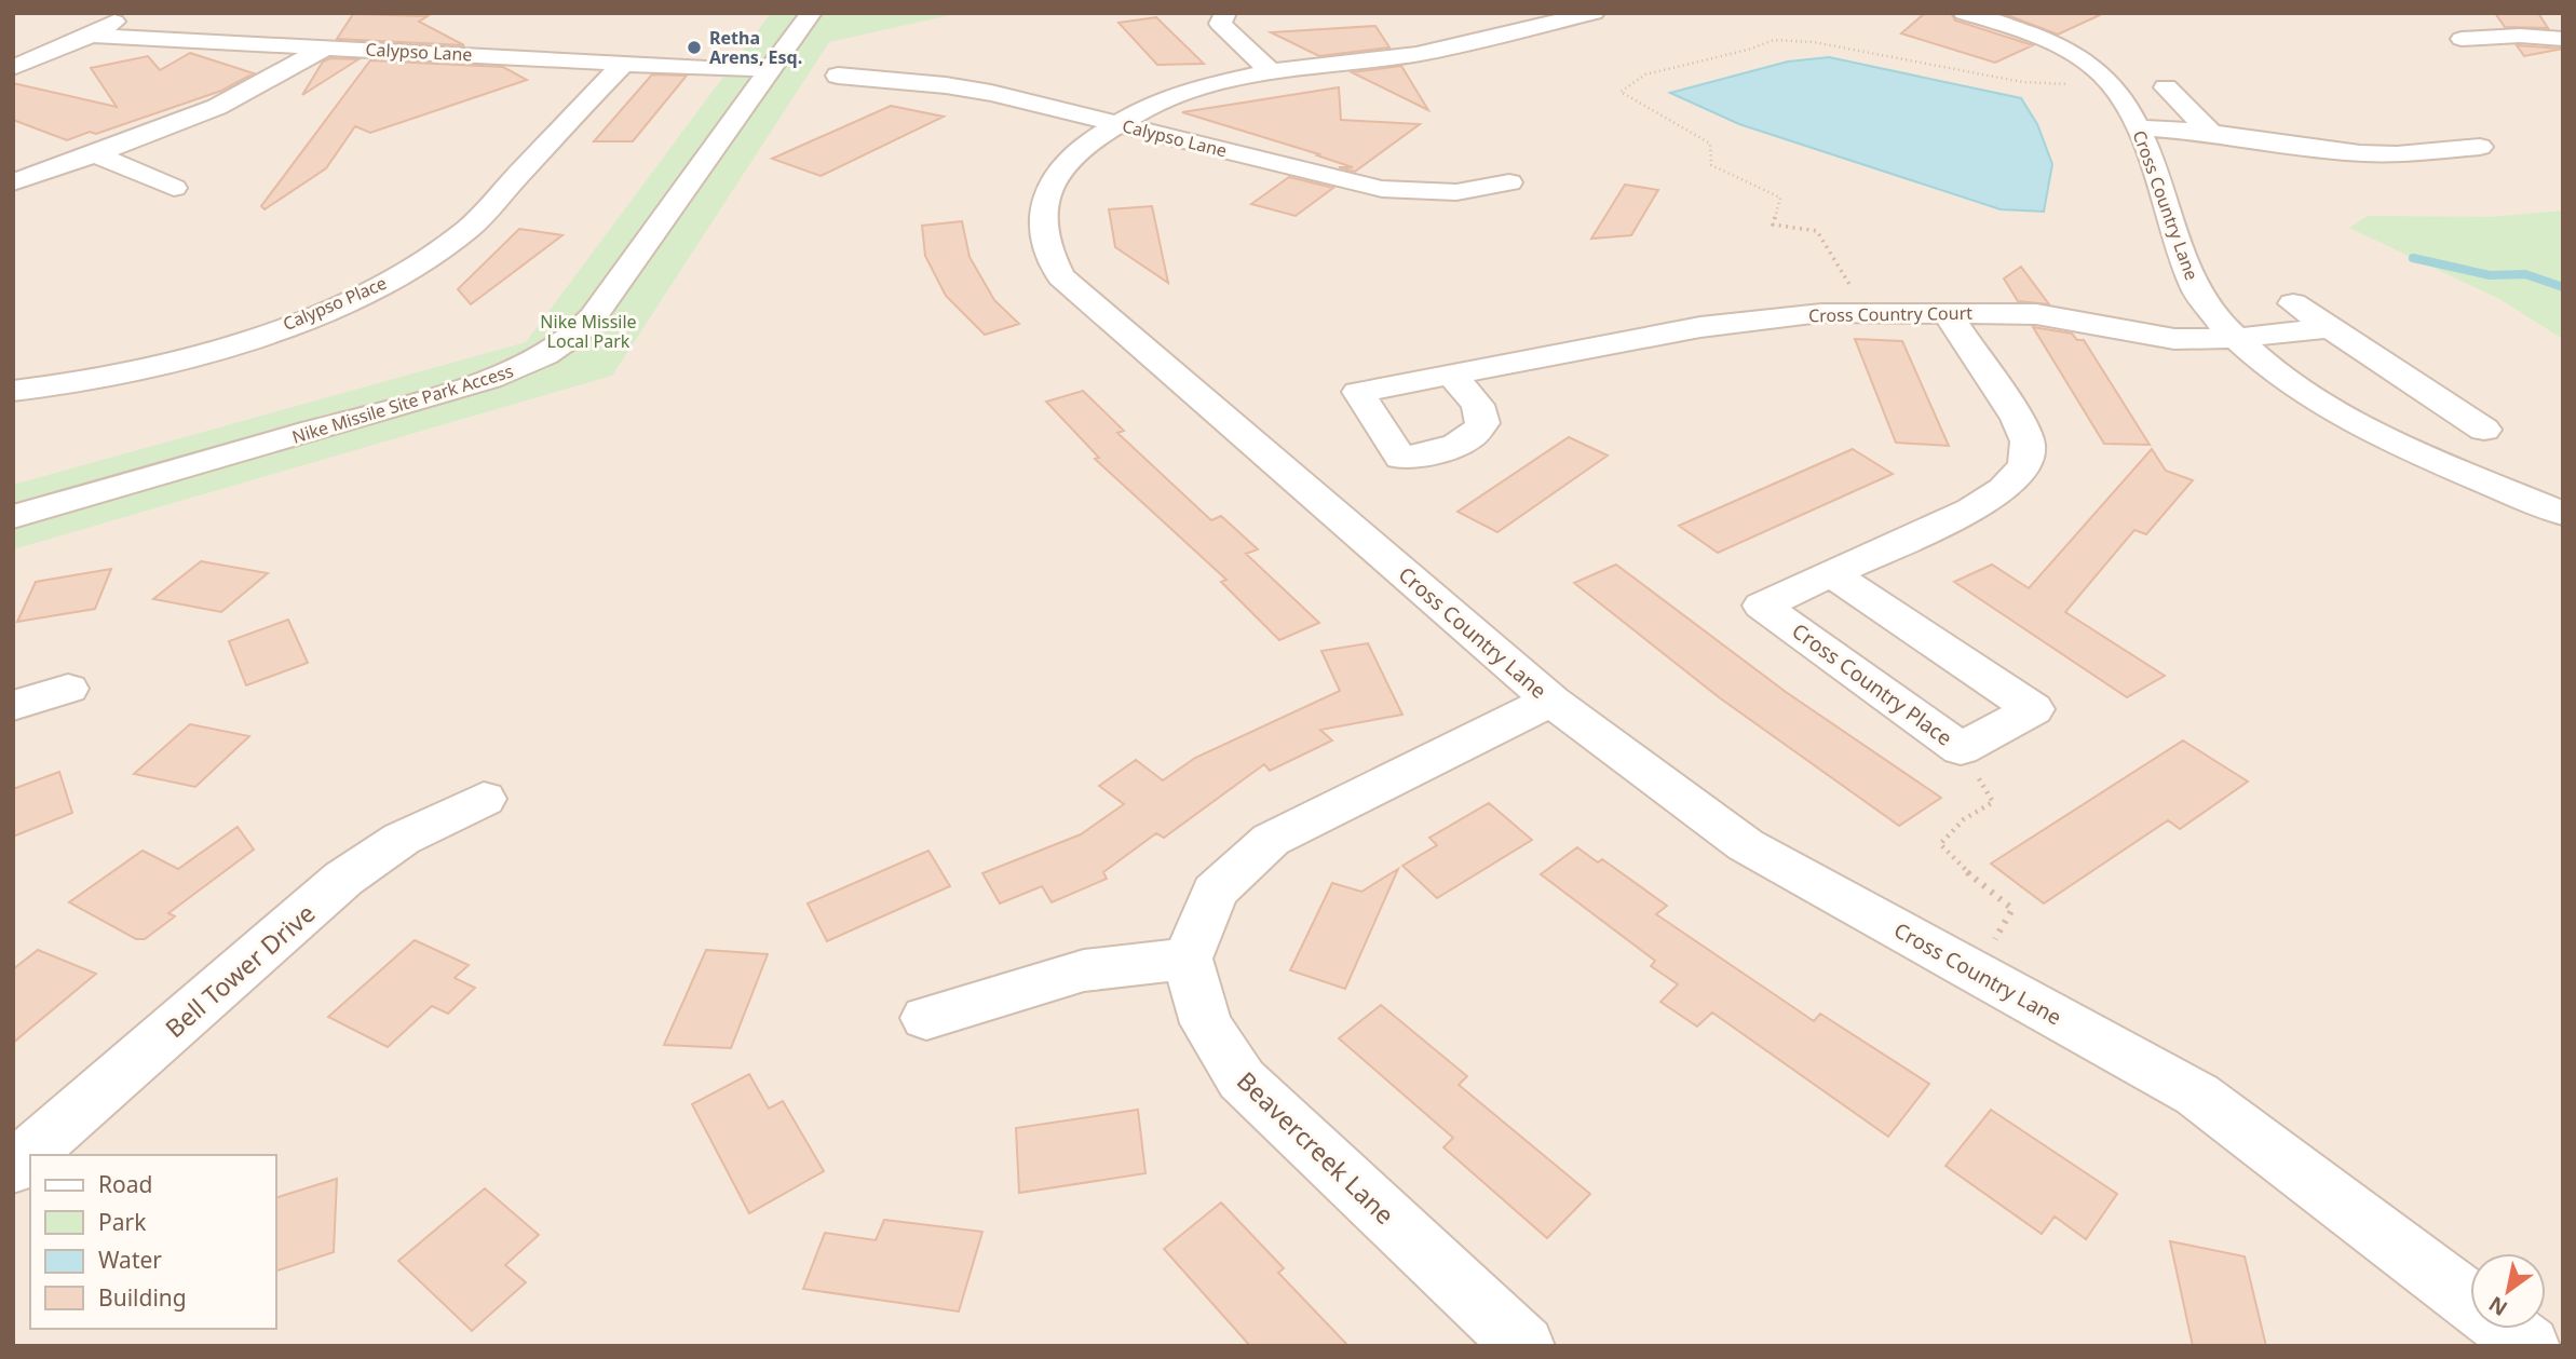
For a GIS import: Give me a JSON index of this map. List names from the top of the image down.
{
  "streets": {
    "street": [
      "Calypso Lane",
      "Cross Country Lane",
      "Calypso Place",
      "Cross Country Court",
      "Nike Missile Site Park Access",
      "Cross Country Place",
      "Bell Tower Drive",
      "Beavercreek Lane"
    ]
  },
  "crossings": [
    ["Calypso Lane", "Cross Country Lane"],
    ["Calypso Lane", "Calypso Place"],
    ["Cross Country Lane", "Cross Country Court"],
    ["Cross Country Court", "Cross Country Place"]
  ],
  "parks": ["Nike Missile Local Park"],
  "places": ["Retha Arens, Esq."],
  "legend": [
    "Road",
    "Park",
    "Water",
    "Building"
  ],
  "north": "bottom left"
}
